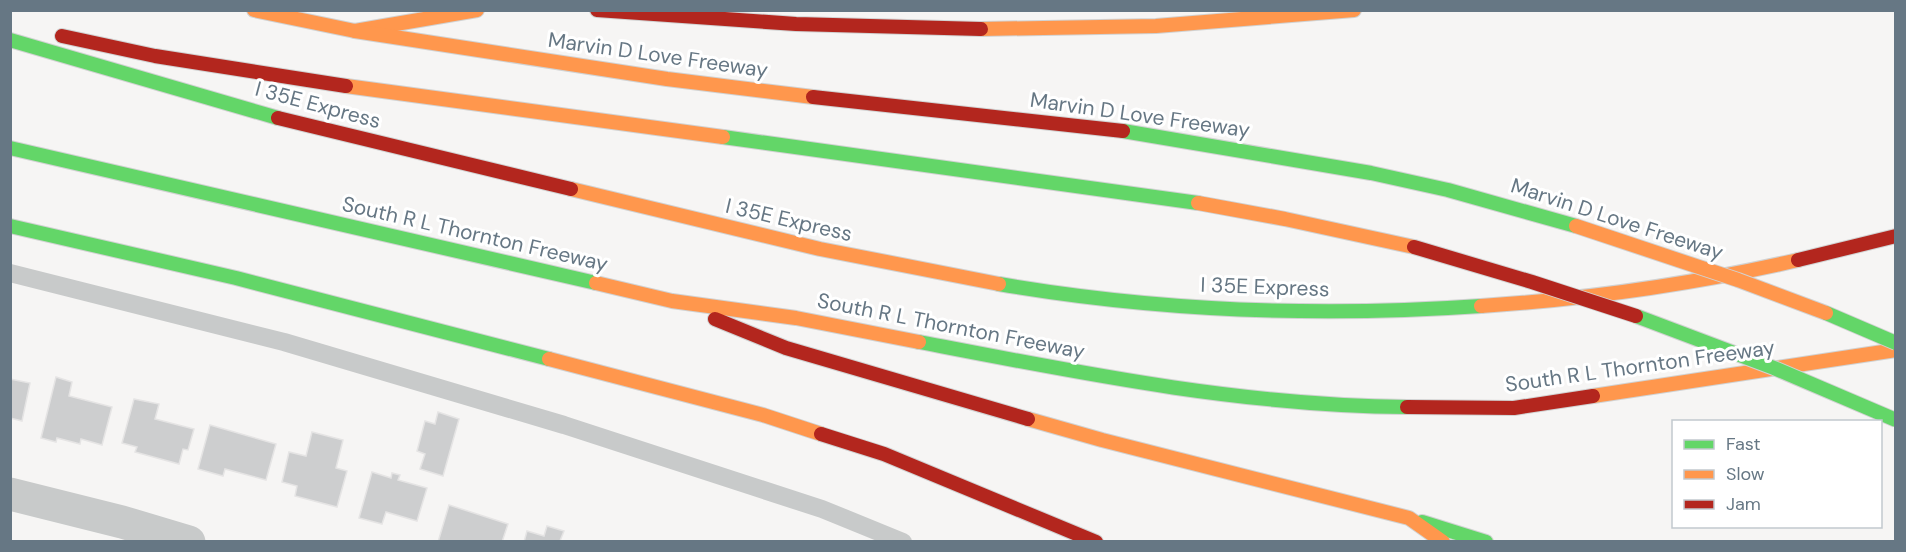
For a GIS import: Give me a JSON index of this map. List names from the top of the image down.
{
  "streets": {
    "main road": ["Marvin D Love Freeway", "I 35E Express", "South R L Thornton Freeway"]
  },
  "legend": ["Fast", "Slow", "Jam"]
}
